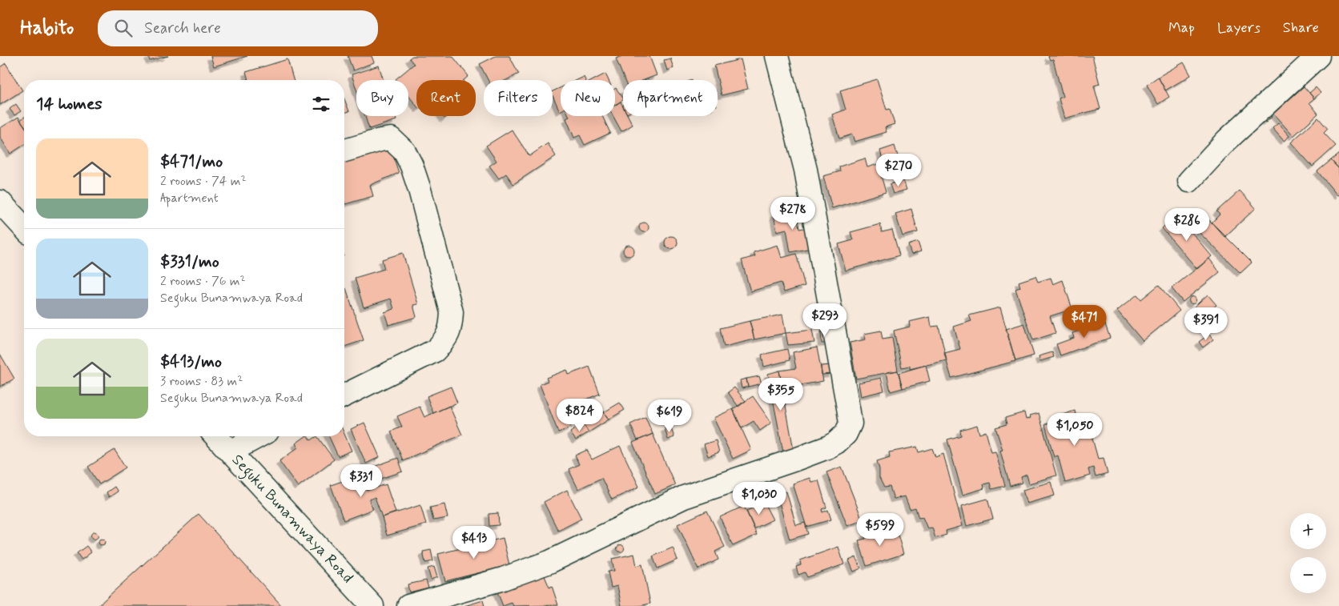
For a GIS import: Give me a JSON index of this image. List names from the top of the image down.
{
  "streets": {
    "street": ["Seguku Bunamwaya Road"]
  },
  "page": {
    "header": "Habito",
    "search": "Search here",
    "nav": ["Map", "Layers", "Share"],
    "chip": [
      "Buy",
      "Rent",
      "Filters",
      "New",
      "Apartment"
    ],
    "heading": "14 homes",
    "list": [
      {
        "name": "$471/mo",
        "note": "2 rooms · 74 m² · Apartment"
      },
      {
        "name": "$331/mo",
        "note": "2 rooms · 76 m² · Seguku Bunamwaya Road"
      },
      {
        "name": "$413/mo",
        "note": "3 rooms · 83 m² · Seguku Bunamwaya Road"
      }
    ],
    "price": [
      "$270",
      "$278",
      "$286",
      "$293",
      "$471",
      "$391",
      "$355",
      "$824",
      "$619",
      "$1,050",
      "$331",
      "$1,030",
      "$599",
      "$413"
    ],
    "map_buttons": ["+", "−"]
  }
}
